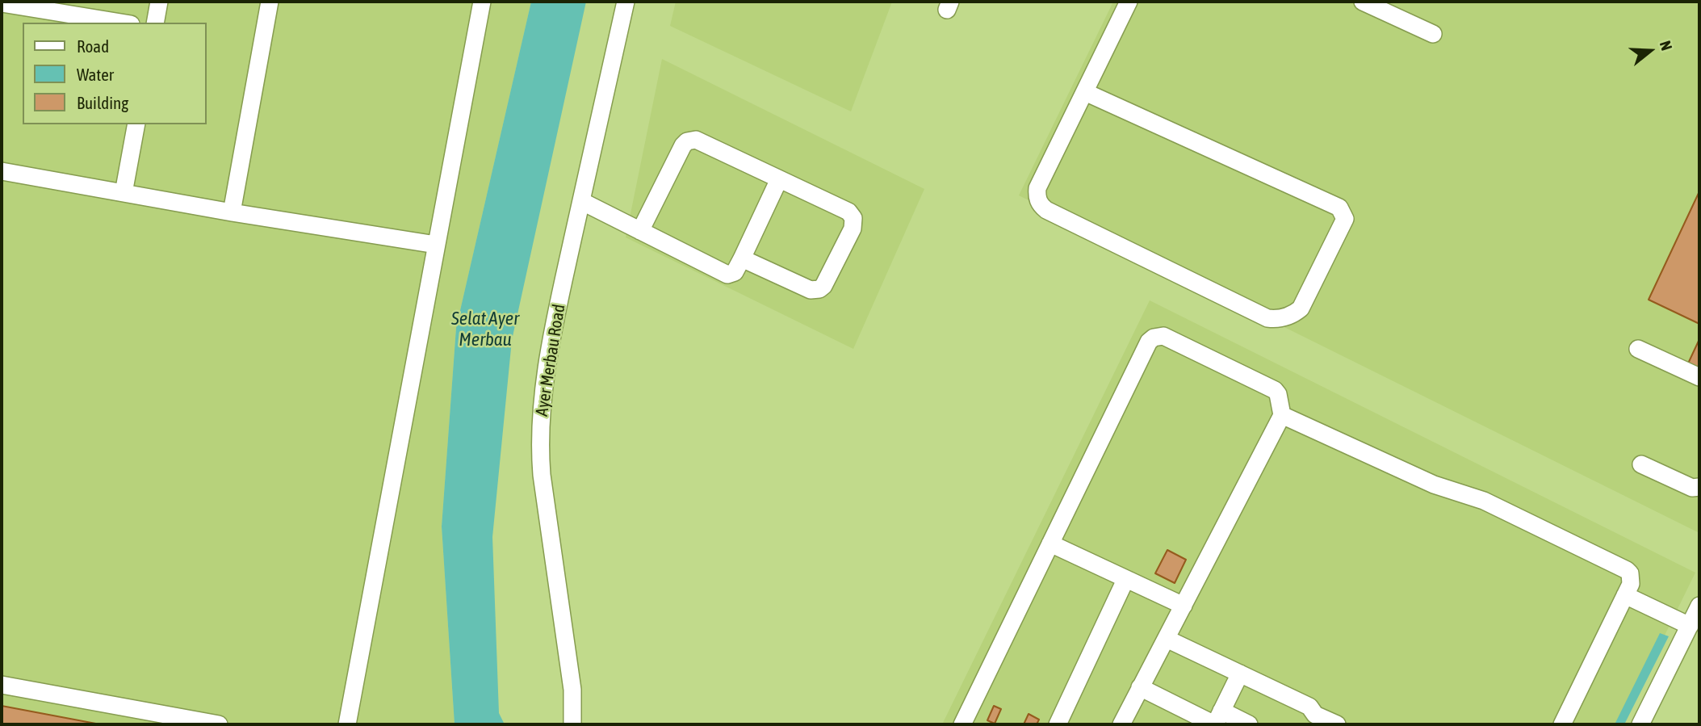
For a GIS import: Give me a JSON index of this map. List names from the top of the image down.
{
  "streets": {
    "street": ["Ayer Merbau Road"]
  },
  "water": ["Selat Ayer Merbau"],
  "legend": ["Road", "Water", "Building"],
  "north": "right"
}
